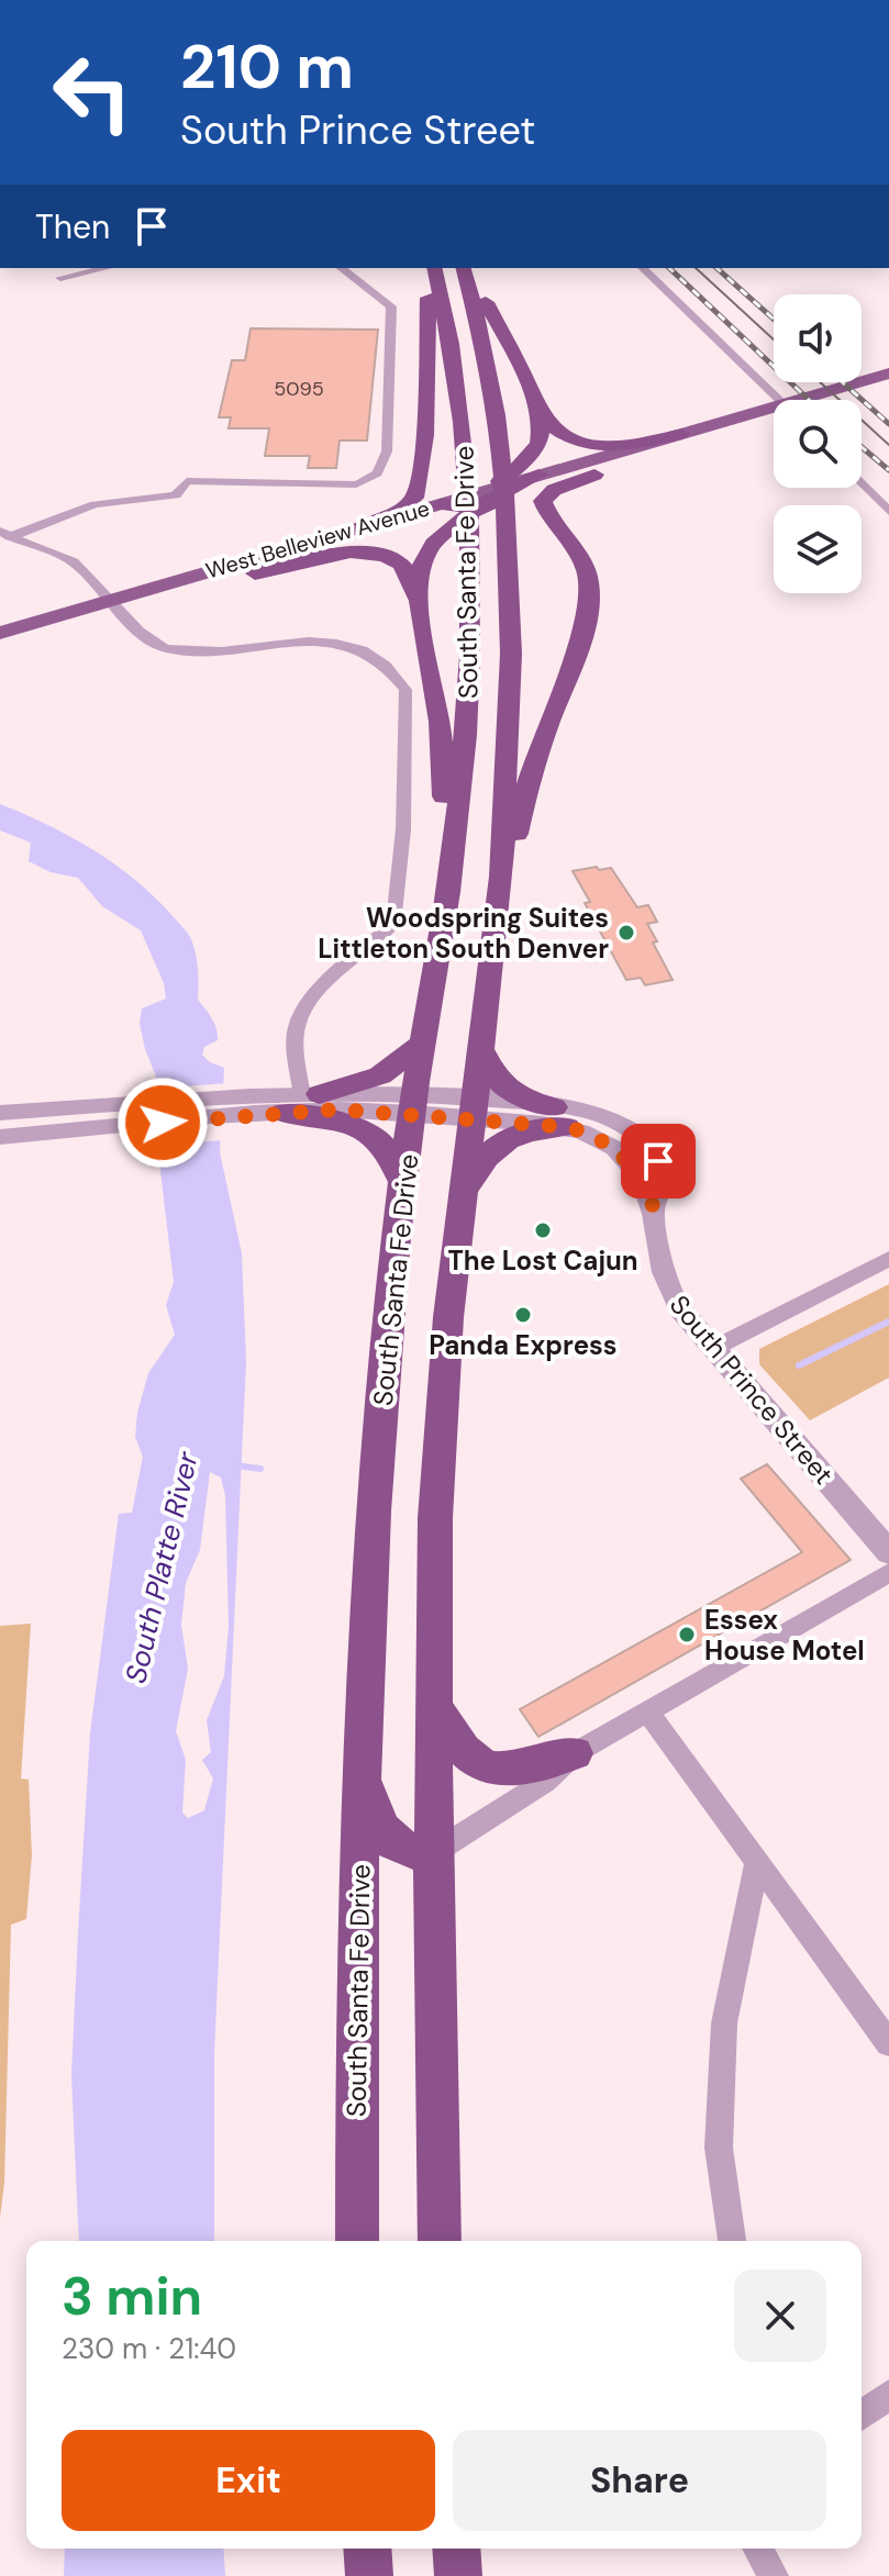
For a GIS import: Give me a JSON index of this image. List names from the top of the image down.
{
  "streets": {
    "highway": ["South Santa Fe Drive"],
    "main road": ["West Belleview Avenue"],
    "street": ["South Prince Street"]
  },
  "crossings": [
    ["South Santa Fe Drive", "South Prince Street"]
  ],
  "water": ["South Platte River"],
  "places": [
    "Woodspring Suites Littleton South Denver",
    "The Lost Cajun",
    "Panda Express",
    "Essex House Motel"
  ],
  "house_numbers": ["5095"],
  "page": {
    "turn": ["210 m", "South Prince Street"],
    "then": "Then",
    "heading": ["3 min", "230 m · 21:40"],
    "buttons": ["Exit", "Share"]
  }
}
